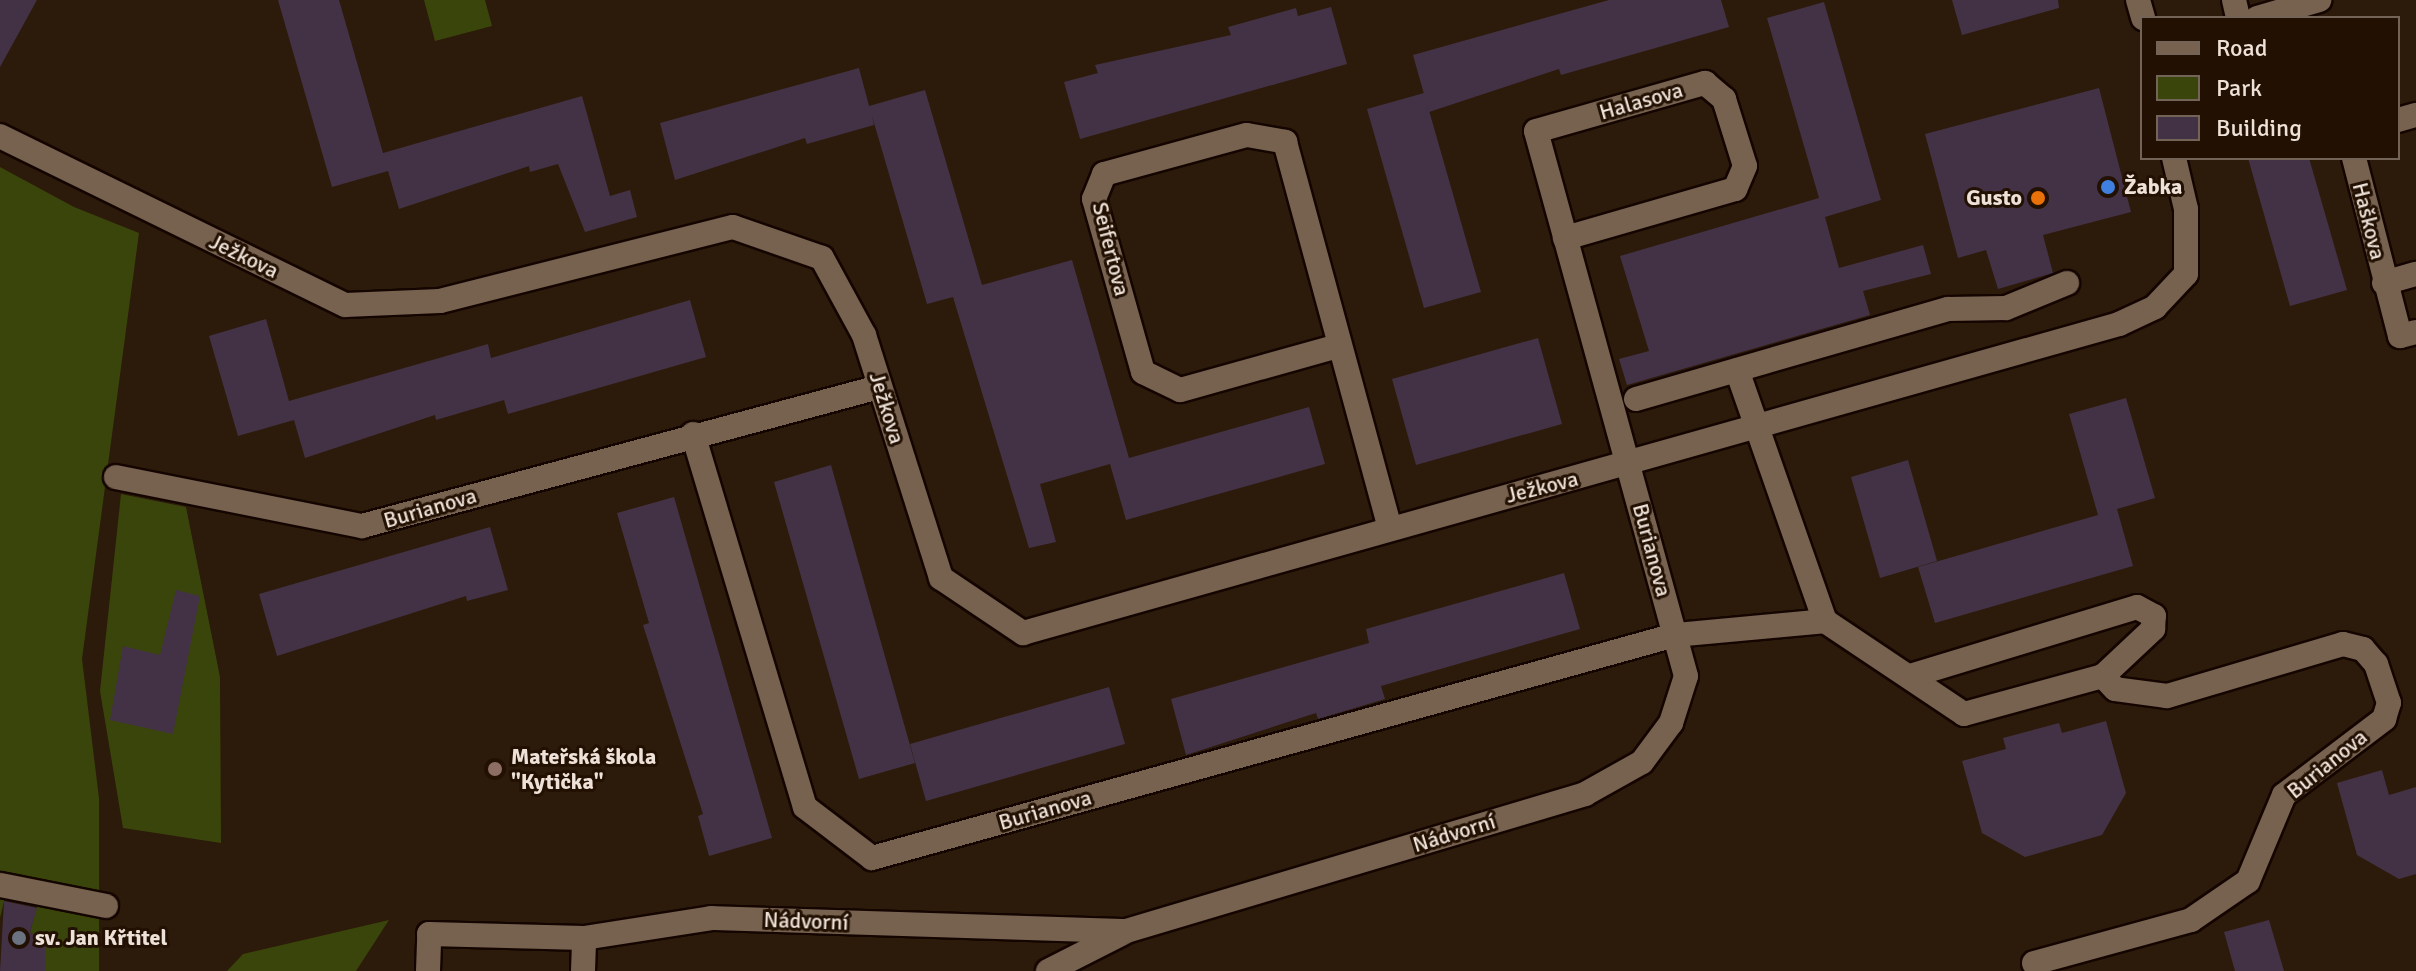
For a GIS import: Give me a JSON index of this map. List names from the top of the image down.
{
  "streets": {
    "street": [
      "Halasova",
      "Haškova",
      "Seifertova",
      "Ježkova",
      "Burianova",
      "Nádvorní"
    ]
  },
  "crossings": [
    ["Halasova", "Ježkova"],
    ["Halasova", "Burianova"],
    ["Seifertova", "Ježkova"],
    ["Ježkova", "Burianova"],
    ["Burianova", "Nádvorní"]
  ],
  "places": [
    "Žabka",
    "Gusto",
    "Mateřská škola \"Kytička\"",
    "sv. Jan Křtitel"
  ],
  "legend": ["Road", "Park", "Building"]
}
